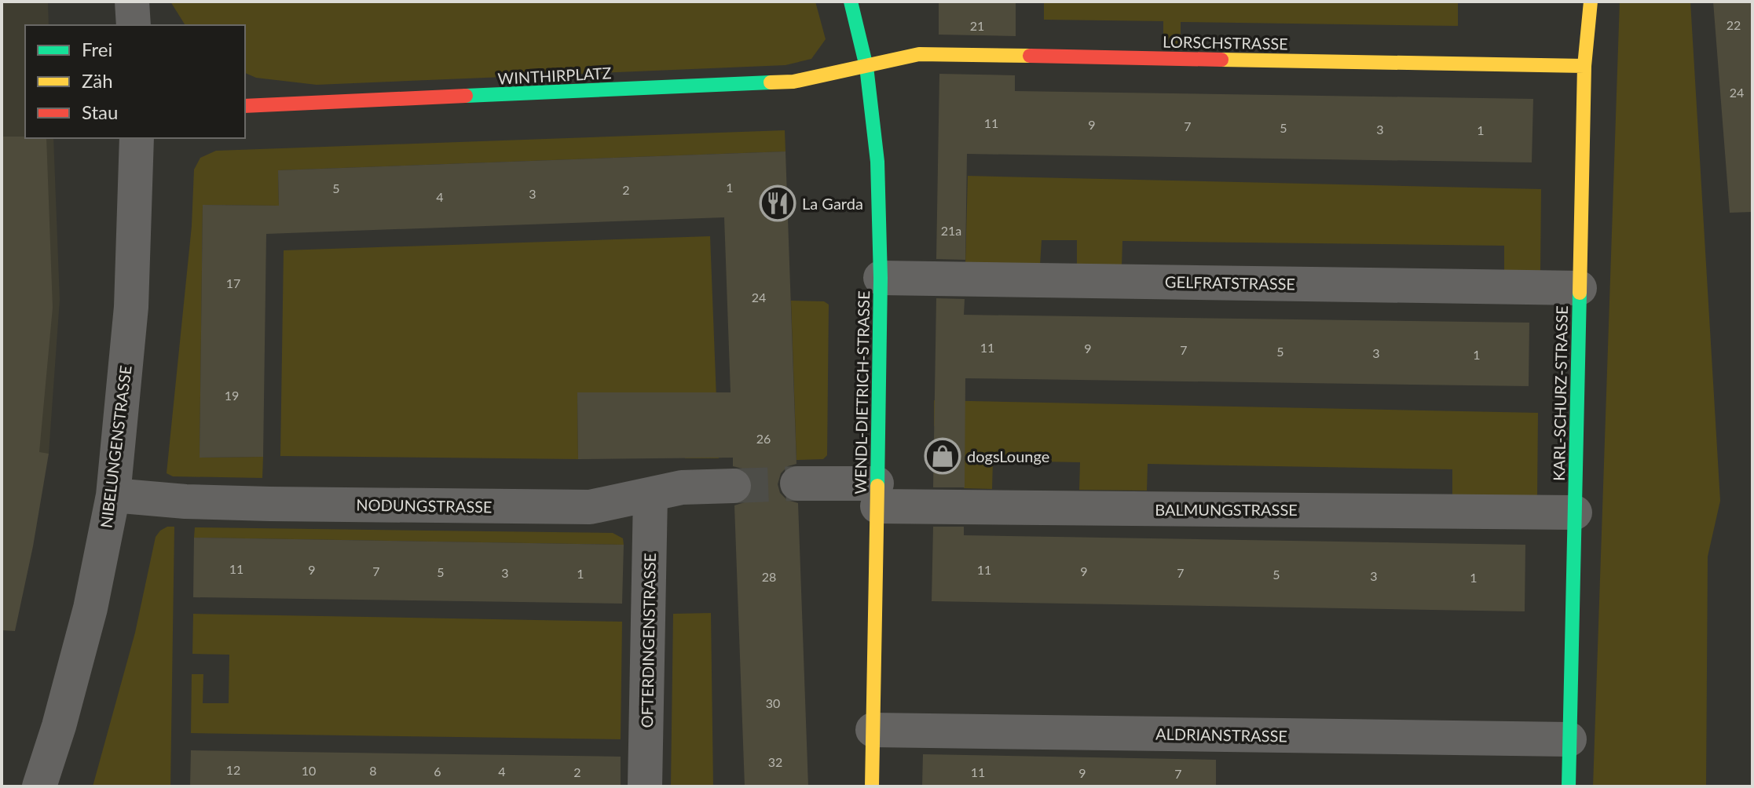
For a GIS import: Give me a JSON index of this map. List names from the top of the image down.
{
  "streets": {
    "street": [
      "LORSCHSTRASSE",
      "WINTHIRPLATZ",
      "GELFRATSTRASSE",
      "WENDL-DIETRICH-STRASSE",
      "KARL-SCHURZ-STRASSE",
      "NIBELUNGENSTRASSE",
      "NODUNGSTRASSE",
      "BALMUNGSTRASSE",
      "OFTERDINGENSTRASSE",
      "ALDRIANSTRASSE"
    ]
  },
  "crossings": [
    ["LORSCHSTRASSE", "WINTHIRPLATZ"],
    ["LORSCHSTRASSE", "WENDL-DIETRICH-STRASSE"],
    ["LORSCHSTRASSE", "KARL-SCHURZ-STRASSE"],
    ["WINTHIRPLATZ", "WENDL-DIETRICH-STRASSE"],
    ["GELFRATSTRASSE", "WENDL-DIETRICH-STRASSE"],
    ["GELFRATSTRASSE", "KARL-SCHURZ-STRASSE"],
    ["WENDL-DIETRICH-STRASSE", "BALMUNGSTRASSE"],
    ["WENDL-DIETRICH-STRASSE", "ALDRIANSTRASSE"],
    ["KARL-SCHURZ-STRASSE", "BALMUNGSTRASSE"],
    ["KARL-SCHURZ-STRASSE", "ALDRIANSTRASSE"],
    ["NIBELUNGENSTRASSE", "NODUNGSTRASSE"],
    ["NODUNGSTRASSE", "OFTERDINGENSTRASSE"]
  ],
  "places": {
    "restaurant": ["La Garda"],
    "shop": ["dogsLounge"]
  },
  "house_numbers": [
    "22",
    "21",
    "24",
    "11",
    "9",
    "7",
    "5",
    "3",
    "1",
    "1",
    "5",
    "2",
    "3",
    "4",
    "21a",
    "17",
    "24",
    "11",
    "9",
    "7",
    "5",
    "3",
    "1",
    "19",
    "26",
    "11",
    "9",
    "11",
    "7",
    "9",
    "5",
    "3",
    "7",
    "1",
    "5",
    "3",
    "28",
    "1",
    "30",
    "32",
    "12",
    "10",
    "8",
    "6",
    "4",
    "2",
    "11",
    "9",
    "7"
  ],
  "legend": ["Frei", "Zäh", "Stau"]
}
